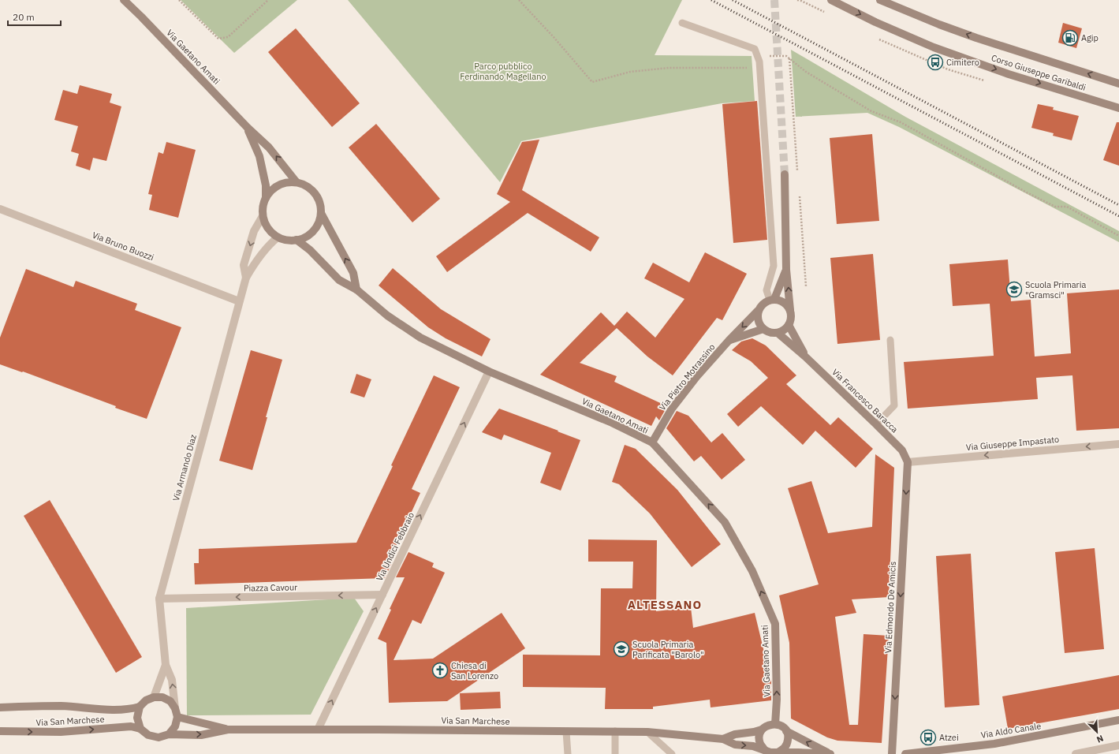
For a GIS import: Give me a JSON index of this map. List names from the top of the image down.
{
  "streets": {
    "street": [
      "Via Gaetano Amati",
      "Corso Giuseppe Garibaldi",
      "Via Bruno Buozzi",
      "Via Pietro Motrassino",
      "Via Francesco Baracca",
      "Via Giuseppe Impastato",
      "Via Armando Diaz",
      "Via Undici Febbraio",
      "Piazza Cavour",
      "Via Edmondo De Amicis",
      "Via San Marchese",
      "Via Aldo Canale"
    ]
  },
  "crossings": [
    ["Via Gaetano Amati", "Via Pietro Motrassino"],
    ["Via Gaetano Amati", "Via Armando Diaz"],
    ["Via Gaetano Amati", "Via Undici Febbraio"],
    ["Via Gaetano Amati", "Via San Marchese"],
    ["Via Bruno Buozzi", "Via Armando Diaz"],
    ["Via Pietro Motrassino", "Via Francesco Baracca"],
    ["Via Francesco Baracca", "Via Giuseppe Impastato"],
    ["Via Francesco Baracca", "Via Edmondo De Amicis"],
    ["Via Giuseppe Impastato", "Via Edmondo De Amicis"],
    ["Via Armando Diaz", "Piazza Cavour"],
    ["Via Armando Diaz", "Via San Marchese"],
    ["Via Undici Febbraio", "Piazza Cavour"],
    ["Via Undici Febbraio", "Via San Marchese"]
  ],
  "one_way": [
    "Via Gaetano Amati",
    "Via Giuseppe Impastato",
    "Via Undici Febbraio",
    "Piazza Cavour",
    "Via Edmondo De Amicis"
  ],
  "districts": ["ALTESSANO"],
  "parks": ["Parco pubblico Ferdinando Magellano"],
  "places": {
    "fuel station": ["Agip"],
    "bus stop": ["Cimitero", "Atzei"],
    "school or university": ["Scuola Primaria \"Gramsci\"", "Scuola Primaria Parificata \"Barolo\""],
    "church": ["Chiesa di San Lorenzo"]
  },
  "scale_bar": "20 m",
  "north": "bottom right"
}
